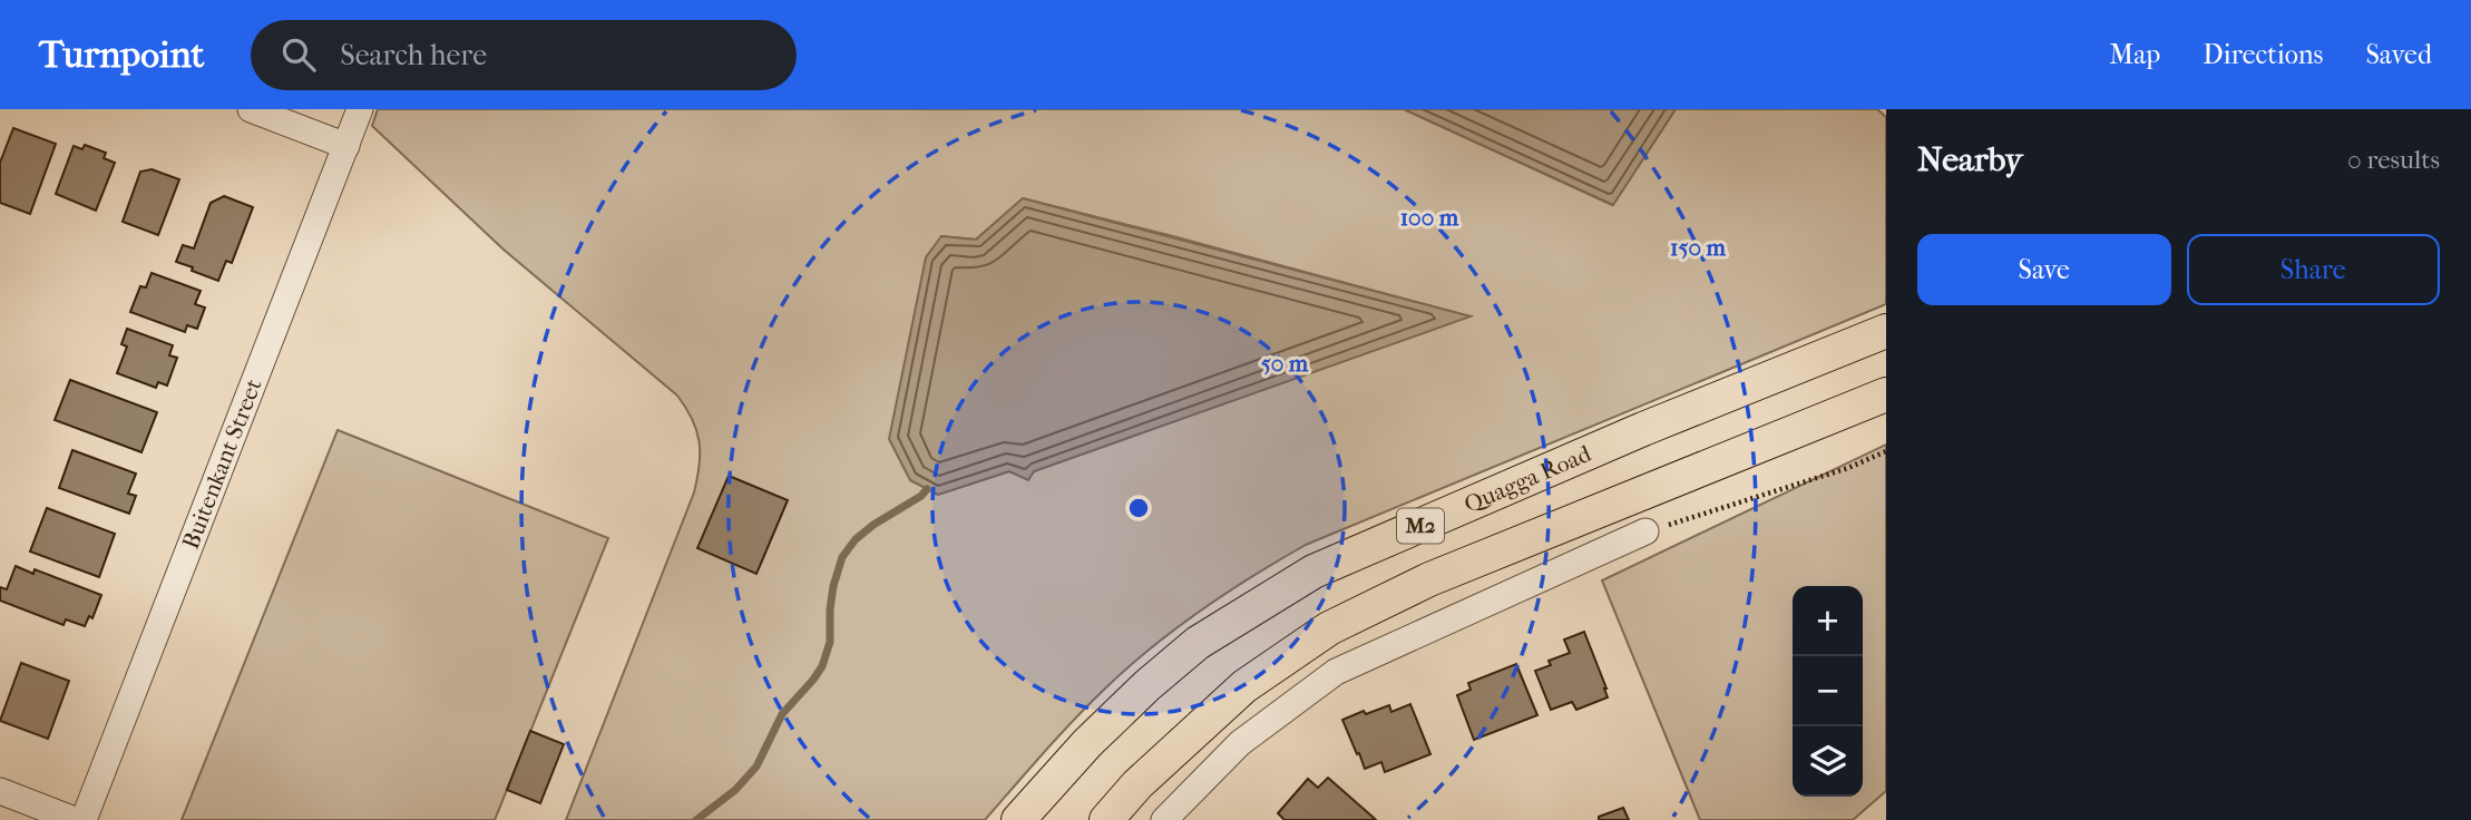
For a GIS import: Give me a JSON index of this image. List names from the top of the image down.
{
  "streets": {
    "main road": ["Quagga Road", "M2"],
    "street": ["Buitenkant Street"]
  },
  "page": {
    "header": "Turnpoint",
    "search": "Search here",
    "nav": ["Map", "Directions", "Saved"],
    "heading": ["Nearby", "0 results"],
    "buttons": ["Save", "Share"],
    "map_buttons": ["+", "−"]
  },
  "rings": ["100 m", "150 m", "50 m"]
}
